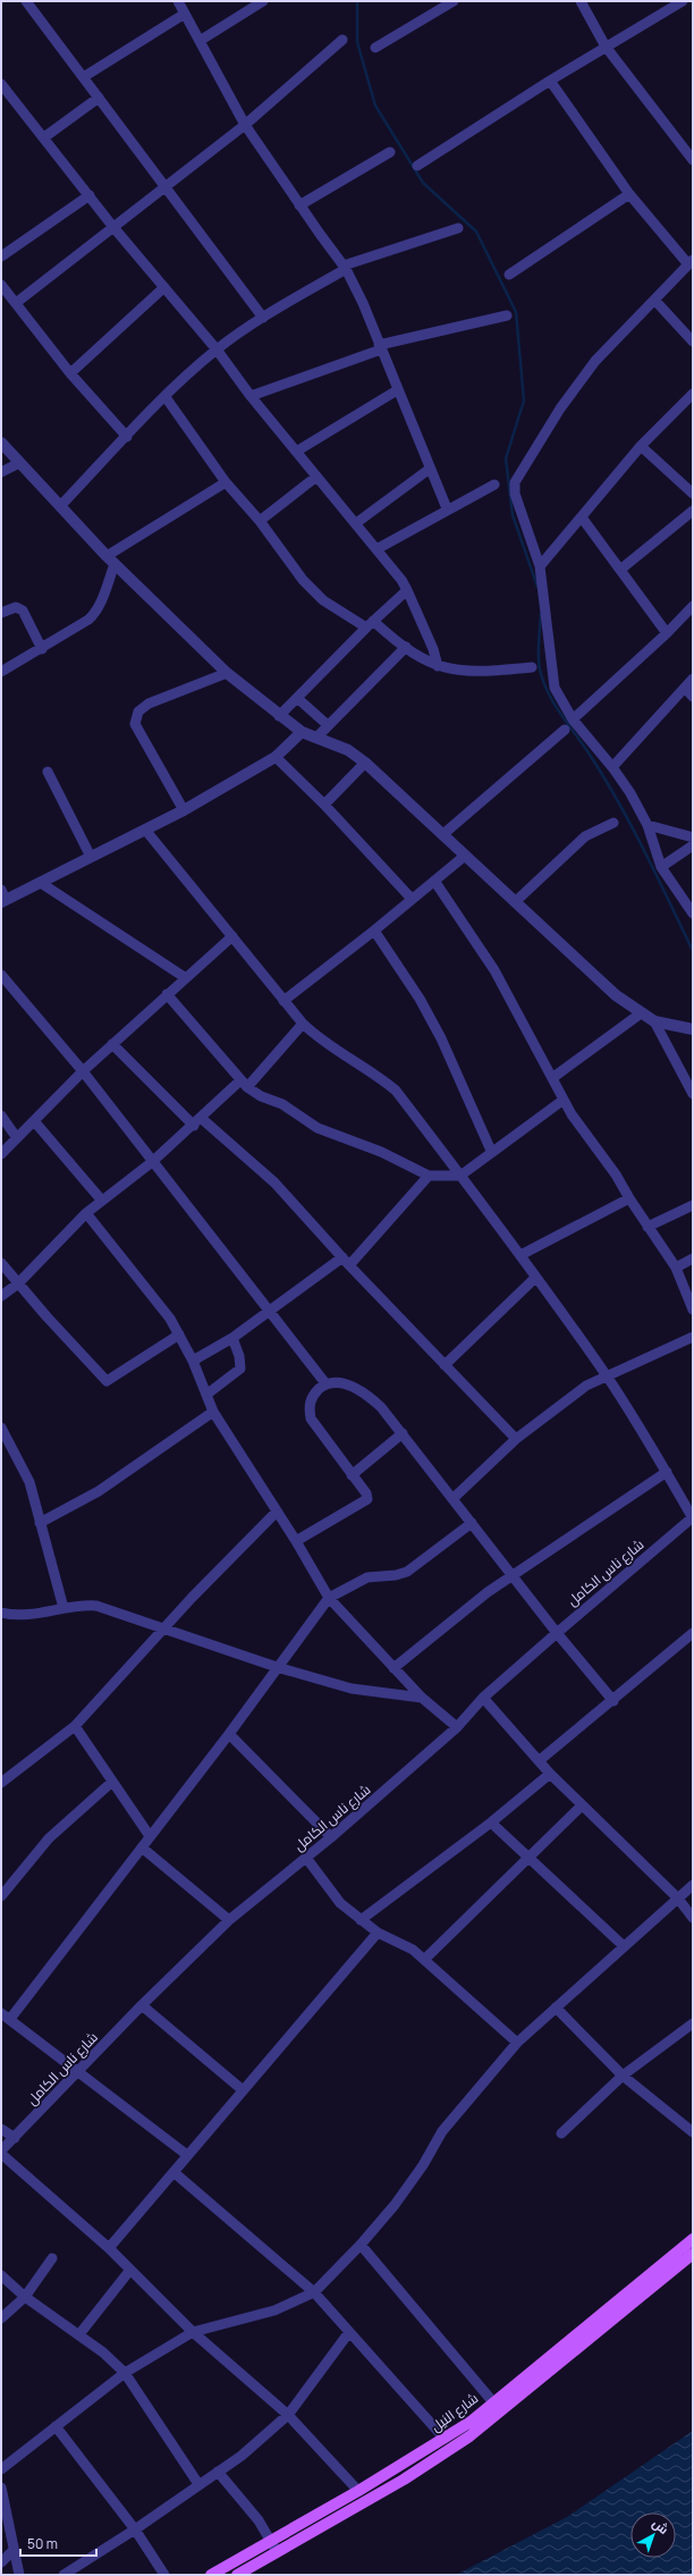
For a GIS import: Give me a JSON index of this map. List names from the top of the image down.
{
  "streets": {
    "main road": ["شارع النيل"],
    "street": ["شارع ناس الكامل"]
  },
  "scale_bar": "50 m",
  "north": "top right"
}
